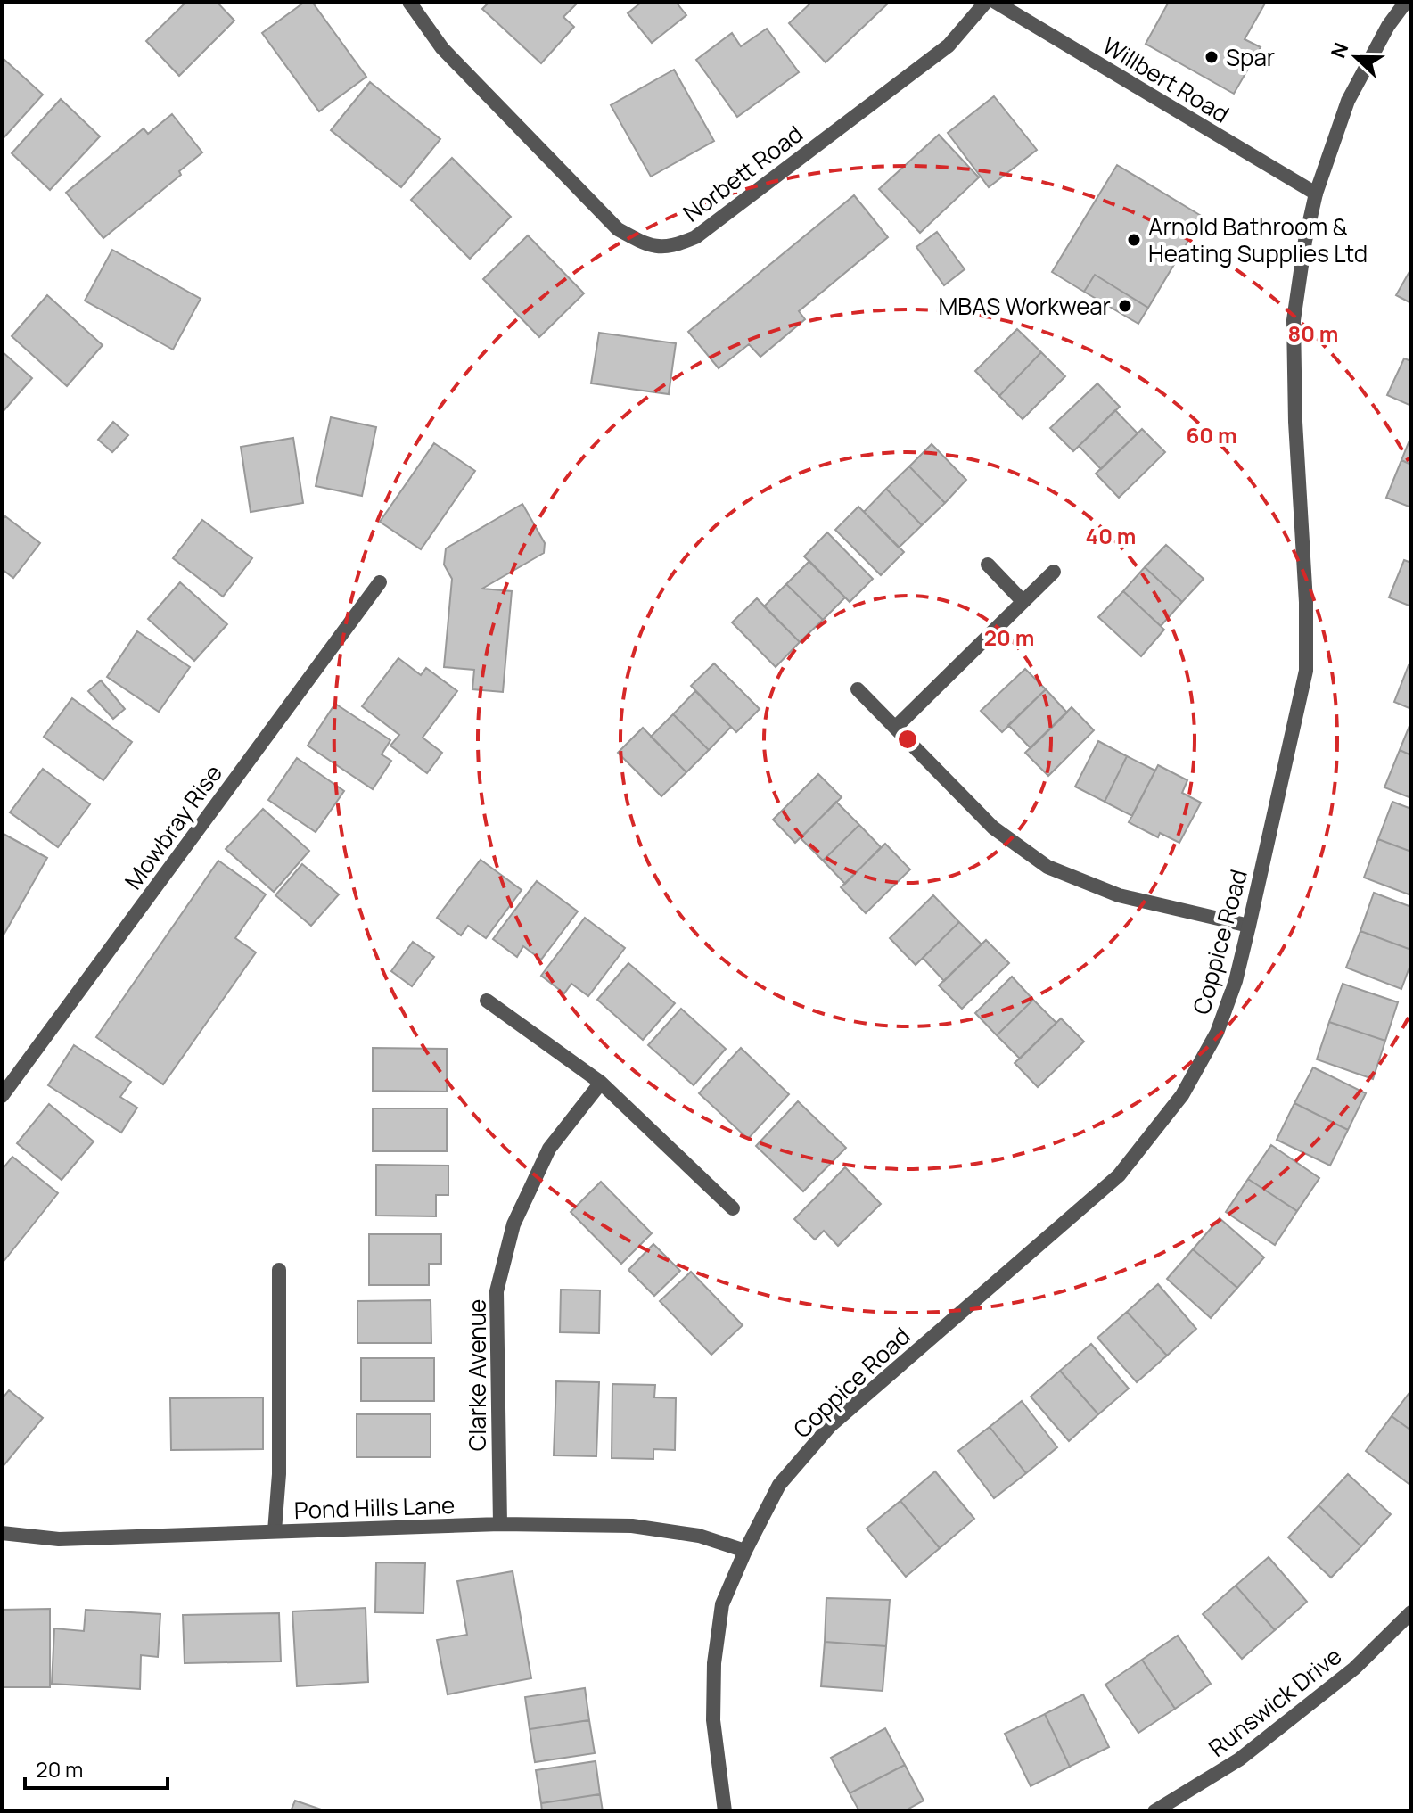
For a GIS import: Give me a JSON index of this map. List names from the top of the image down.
{
  "streets": {
    "street": [
      "Willbert Road",
      "Norbett Road",
      "Mowbray Rise",
      "Coppice Road",
      "Clarke Avenue",
      "Pond Hills Lane",
      "Runswick Drive"
    ]
  },
  "crossings": [
    ["Willbert Road", "Coppice Road"],
    ["Coppice Road", "Pond Hills Lane"],
    ["Clarke Avenue", "Pond Hills Lane"]
  ],
  "places": ["Spar", "Arnold Bathroom & Heating Supplies Ltd", "MBAS Workwear"],
  "scale_bar": "20 m",
  "north": "left",
  "rings": [
    "80 m",
    "60 m",
    "40 m",
    "20 m"
  ]
}
